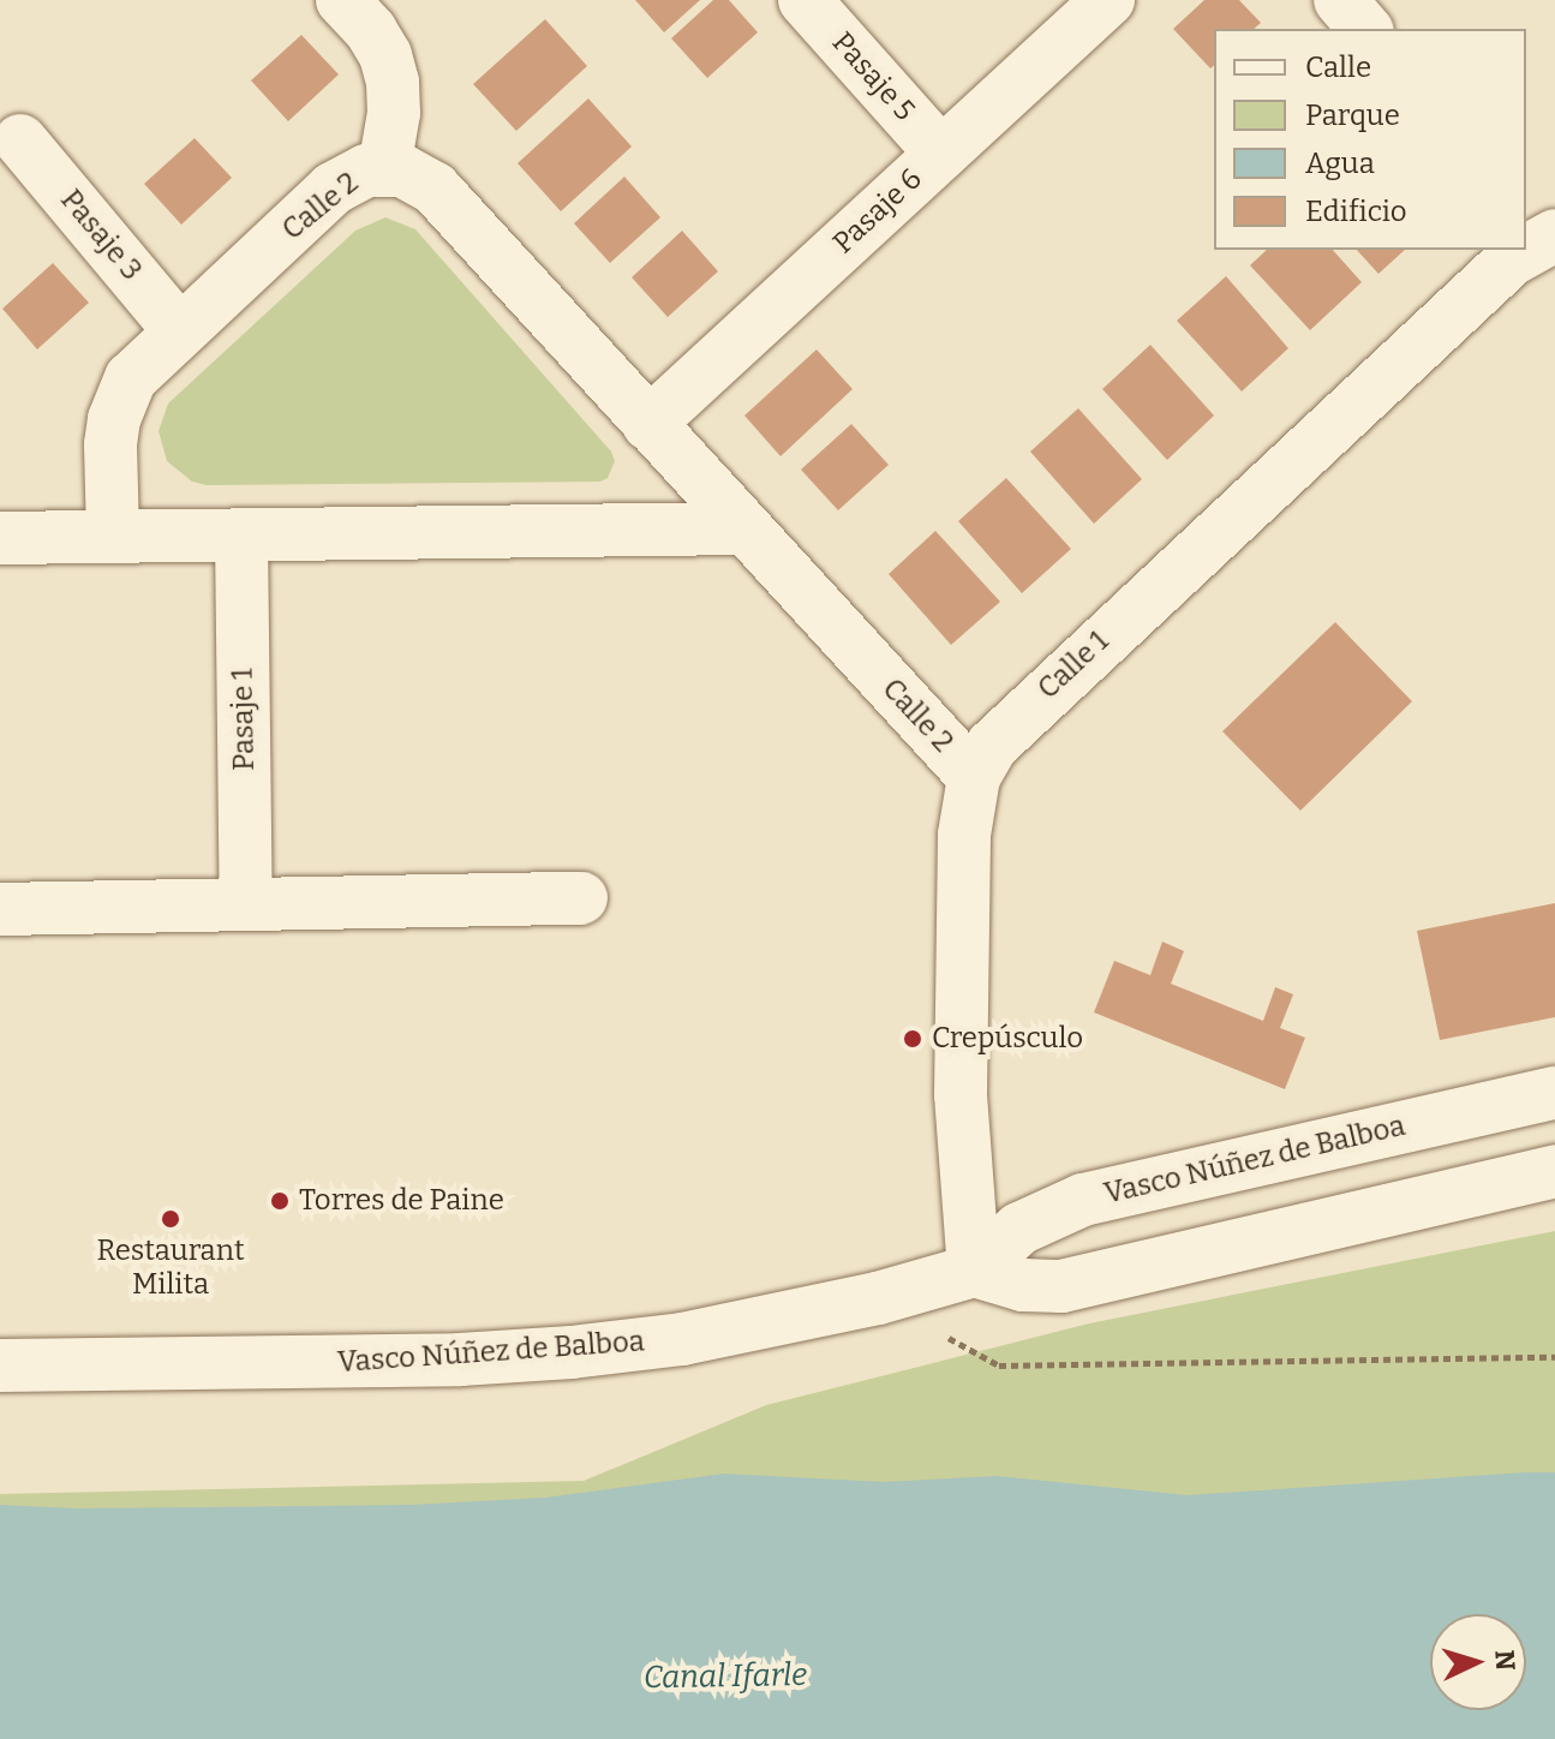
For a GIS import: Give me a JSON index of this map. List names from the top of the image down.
{
  "streets": {
    "street": [
      "Pasaje 5",
      "Calle 2",
      "Pasaje 6",
      "Pasaje 3",
      "Calle 1",
      "Pasaje 1",
      "Vasco Núñez de Balboa"
    ]
  },
  "crossings": [
    ["Pasaje 5", "Pasaje 6"],
    ["Calle 2", "Pasaje 6"],
    ["Calle 2", "Pasaje 3"],
    ["Calle 2", "Calle 1"],
    ["Calle 1", "Vasco Núñez de Balboa"]
  ],
  "water": ["Canal Ifarle"],
  "places": ["Crepúsculo", "Torres de Paine", "Restaurant Milita"],
  "legend": [
    "Calle",
    "Parque",
    "Agua",
    "Edificio"
  ],
  "north": "right"
}
